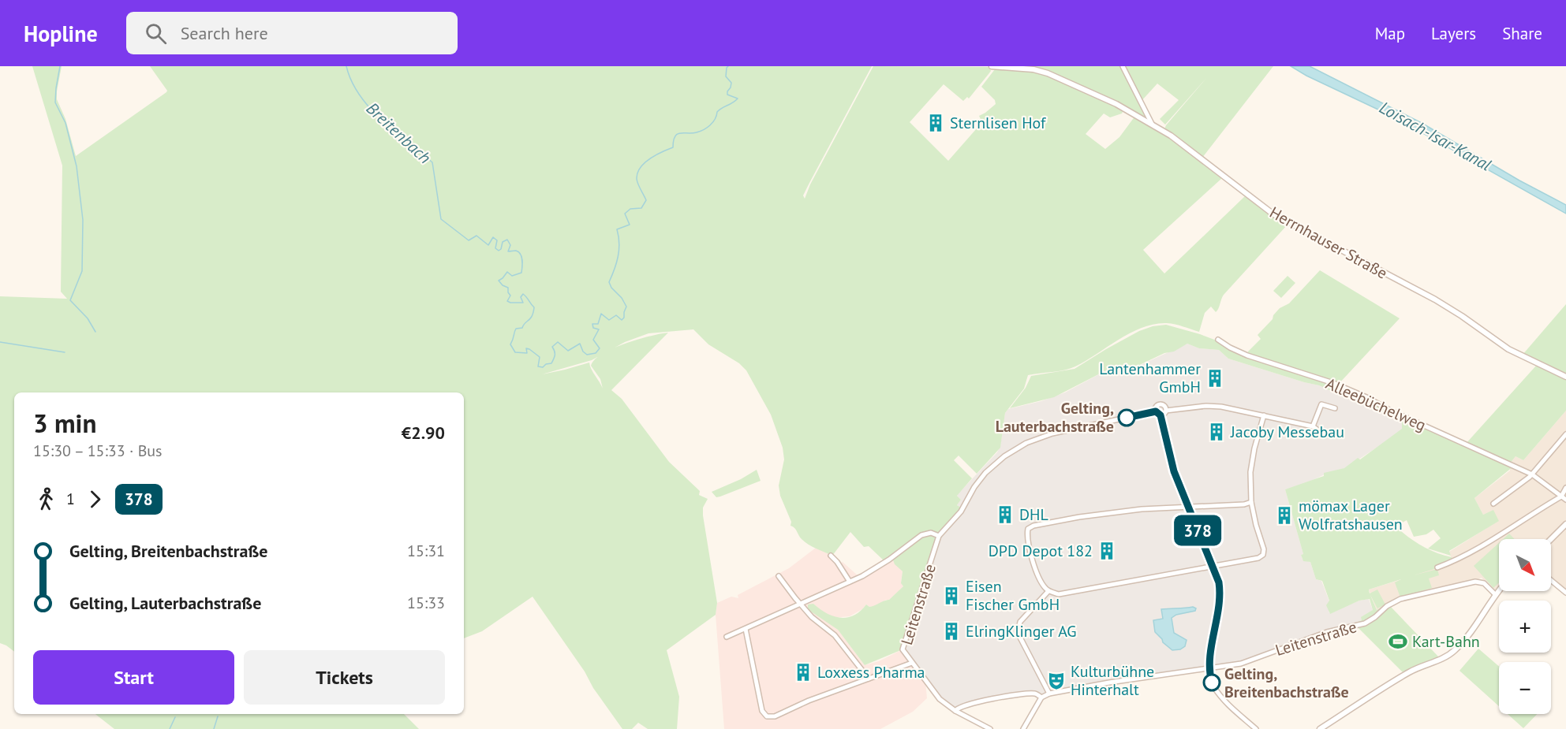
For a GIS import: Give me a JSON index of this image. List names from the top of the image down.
{
  "streets": {
    "street": ["Herrnhauser Straße", "Alleebüchelweg", "Leitenstraße"]
  },
  "water": ["Breitenbach", "Loisach-Isar-Kanal"],
  "places": {
    "building": [
      "Sternlisen Hof",
      "Lantenhammer GmbH",
      "Jacoby Messebau",
      "DHL",
      "mömax Lager Wolfratshausen",
      "DPD Depot 182",
      "Eisen Fischer GmbH",
      "ElringKlinger AG",
      "Loxxess Pharma"
    ],
    "other": ["Gelting, Lauterbachstraße", "Gelting, Breitenbachstraße"],
    "sports": ["Kart-Bahn"],
    "theatre": ["Kulturbühne Hinterhalt"]
  },
  "lines": ["bus line 378"],
  "north": "bottom right",
  "page": {
    "header": "Hopline",
    "search": "Search here",
    "nav": ["Map", "Layers", "Share"],
    "on_map": "378",
    "heading": ["3 min", "15:30 – 15:33 · Bus", "€2.90"],
    "legs": ["1", "378"],
    "list": [
      {
        "name": "Gelting, Breitenbachstraße",
        "value": "15:31"
      },
      {
        "name": "Gelting, Lauterbachstraße",
        "value": "15:33"
      }
    ],
    "map_buttons": ["+", "−"],
    "buttons": ["Start", "Tickets"]
  }
}
